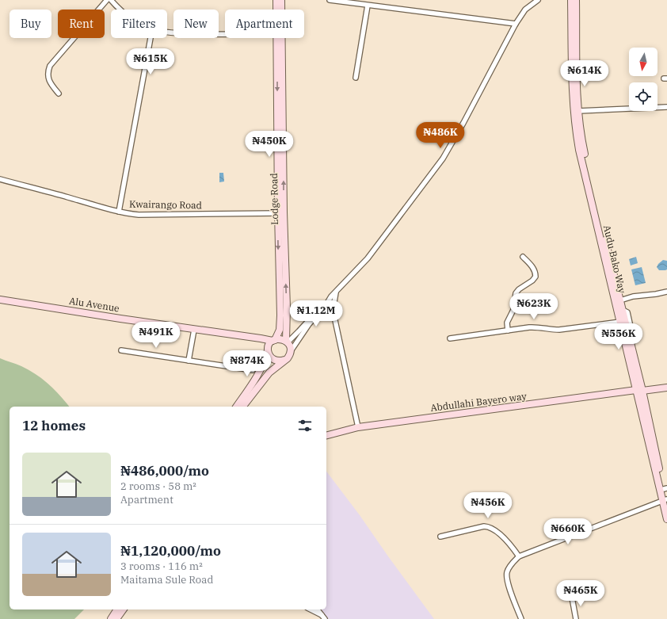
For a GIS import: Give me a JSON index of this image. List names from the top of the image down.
{
  "streets": {
    "street": [
      "Lodge Road",
      "Kwairango Road",
      "Audu Bako Way",
      "Alu Avenue",
      "Abdullahi Bayero way"
    ]
  },
  "crossings": [
    ["Lodge Road", "Kwairango Road"],
    ["Lodge Road", "Alu Avenue"],
    ["Audu Bako Way", "Abdullahi Bayero way"]
  ],
  "north": "bottom",
  "page": {
    "chip": [
      "Buy",
      "Rent",
      "Filters",
      "New",
      "Apartment"
    ],
    "price": [
      "₦615K",
      "₦614K",
      "₦486K",
      "₦450K",
      "₦623K",
      "₦1.12M",
      "₦491K",
      "₦556K",
      "₦874K",
      "₦456K",
      "₦660K",
      "₦465K"
    ],
    "heading": "12 homes",
    "list": [
      {
        "name": "₦486,000/mo",
        "note": "2 rooms · 58 m² · Apartment"
      },
      {
        "name": "₦1,120,000/mo",
        "note": "3 rooms · 116 m² · Maitama Sule Road"
      }
    ]
  }
}
